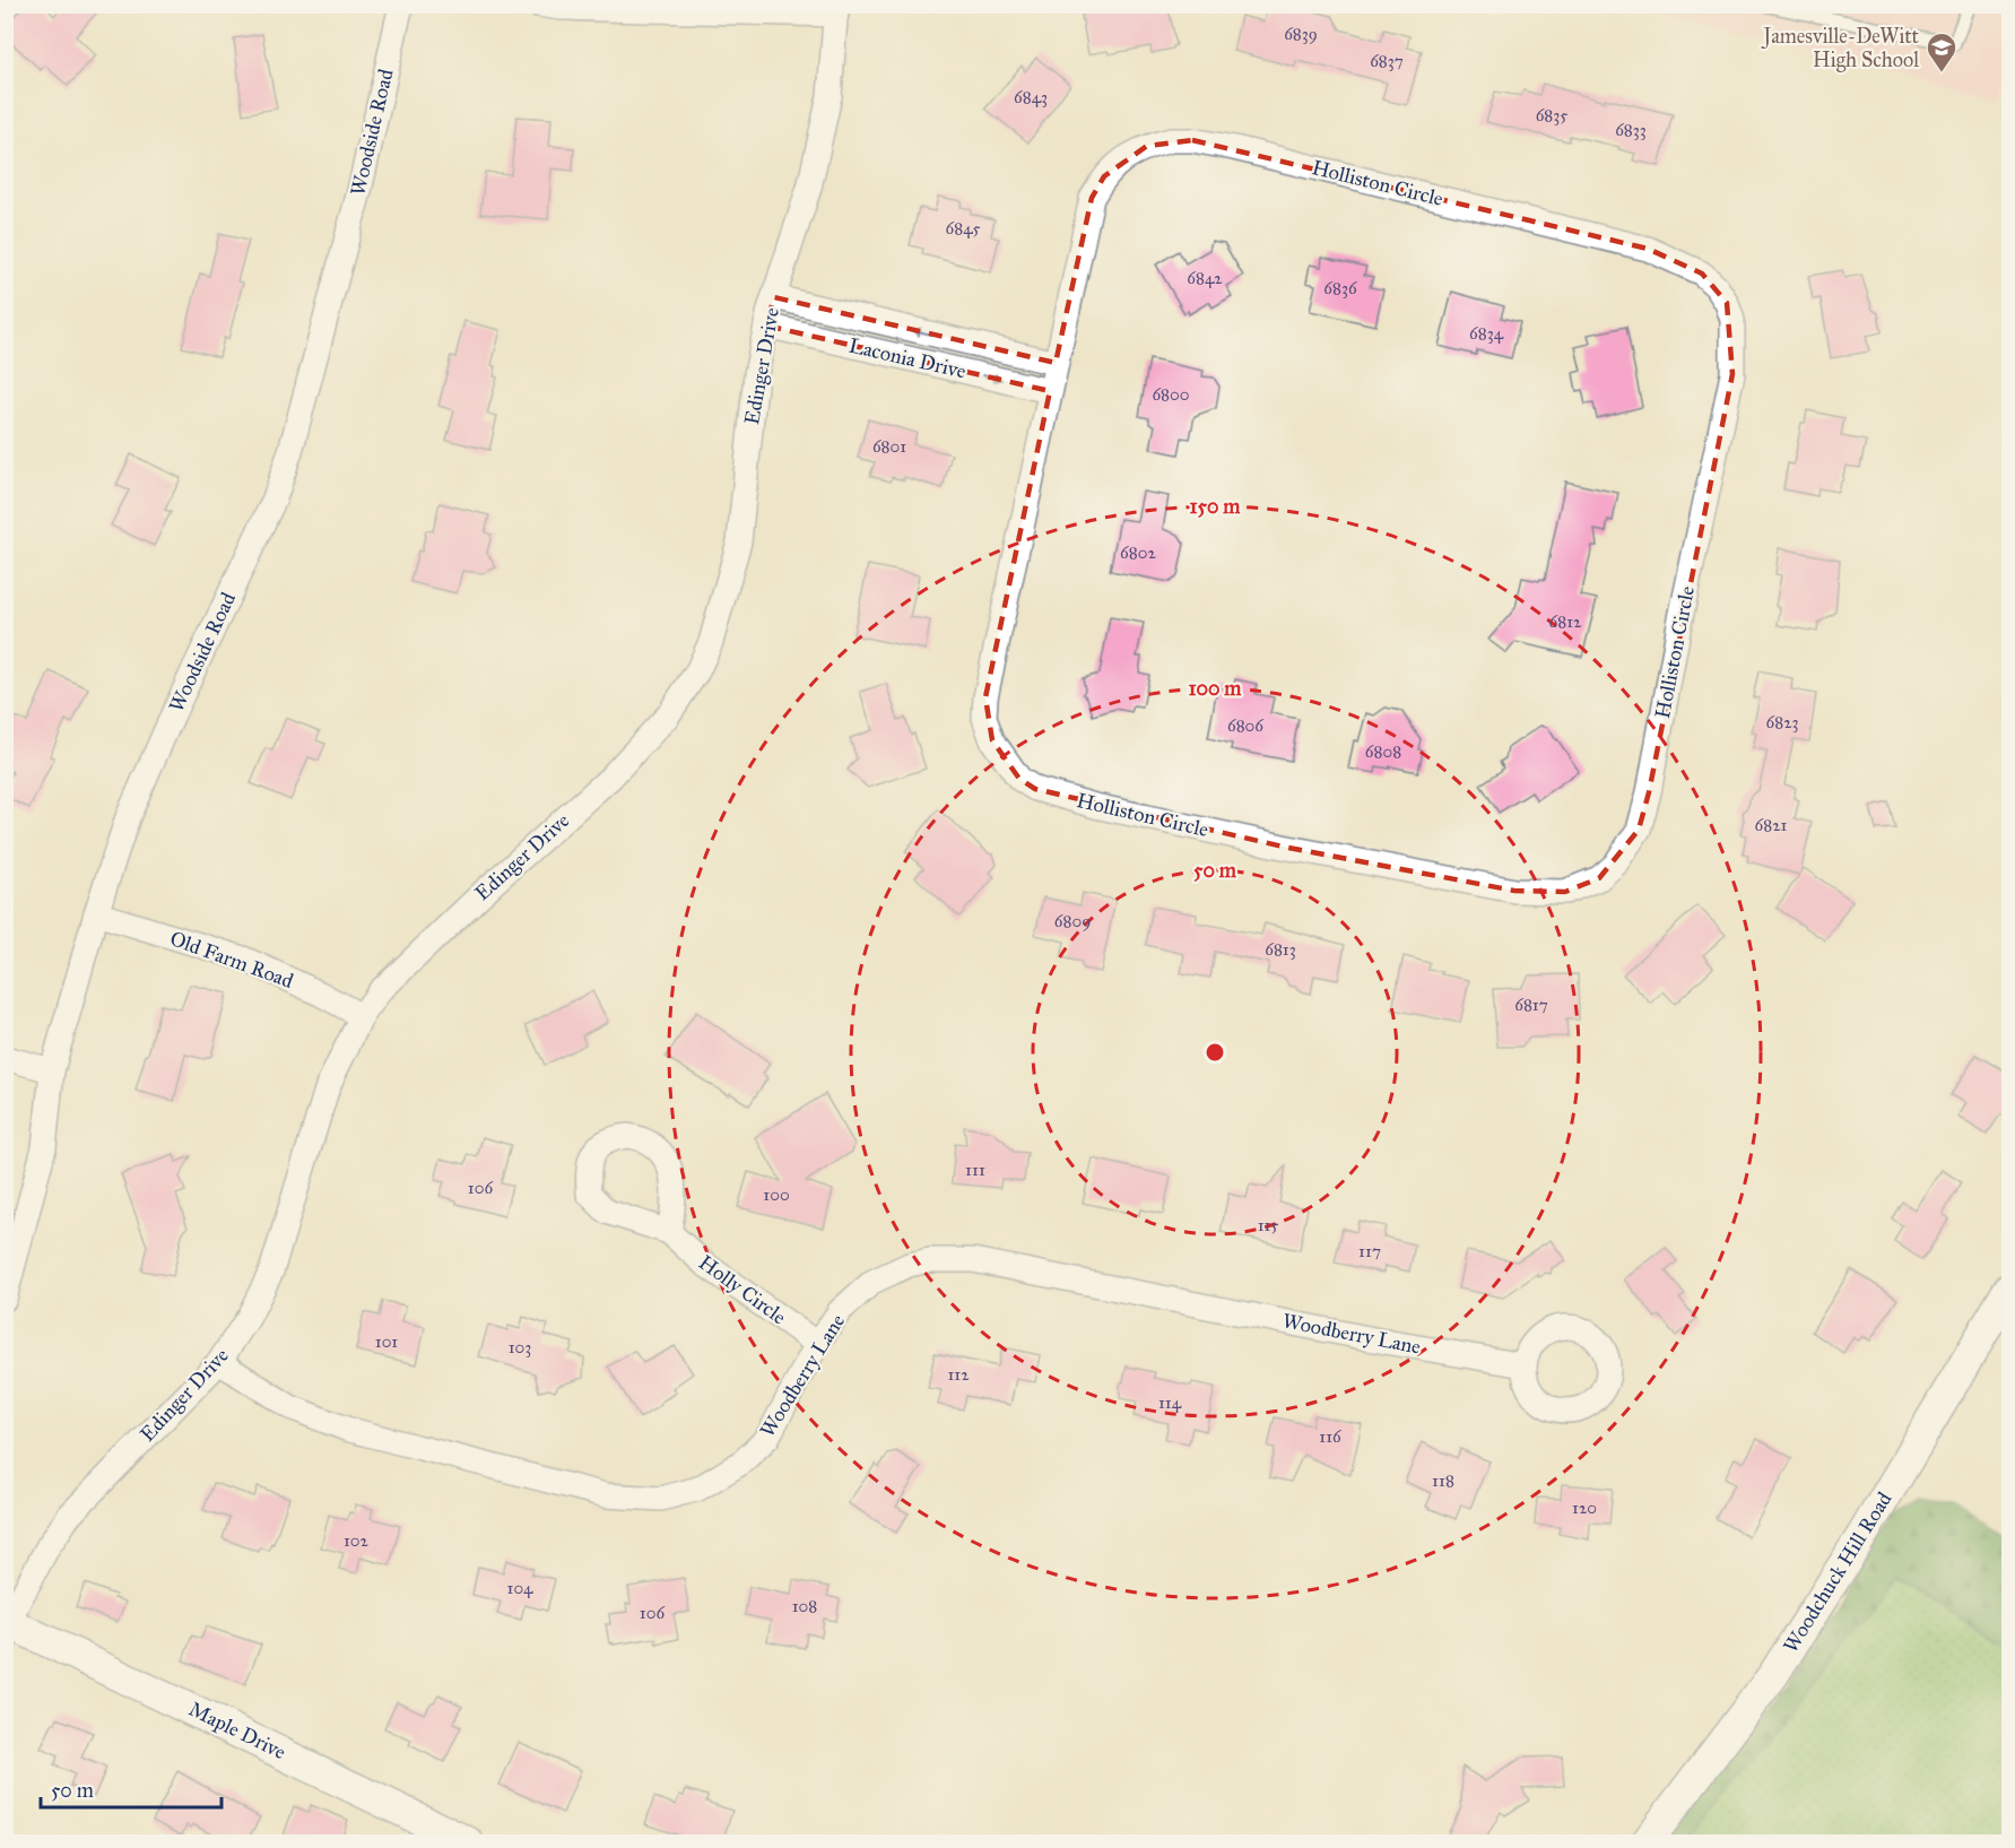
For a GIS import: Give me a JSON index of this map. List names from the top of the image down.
{
  "streets": {
    "street": [
      "Woodside Road",
      "Holliston Circle",
      "Laconia Drive",
      "Edinger Drive",
      "Old Farm Road",
      "Holly Circle",
      "Woodberry Lane",
      "Woodchuck Hill Road",
      "Maple Drive"
    ]
  },
  "crossings": [
    ["Woodside Road", "Old Farm Road"],
    ["Holliston Circle", "Laconia Drive"],
    ["Laconia Drive", "Edinger Drive"],
    ["Edinger Drive", "Old Farm Road"],
    ["Edinger Drive", "Woodberry Lane"],
    ["Edinger Drive", "Maple Drive"],
    ["Holly Circle", "Woodberry Lane"]
  ],
  "places": {
    "school or university": ["Jamesville-DeWitt High School"]
  },
  "house_numbers": [
    "6839",
    "6837",
    "6843",
    "6835",
    "6833",
    "6845",
    "6842",
    "6836",
    "6834",
    "6800",
    "6801",
    "6802",
    "6812",
    "6823",
    "6806",
    "6808",
    "6821",
    "6809",
    "6813",
    "6817",
    "111",
    "106",
    "100",
    "115",
    "117",
    "101",
    "103",
    "112",
    "114",
    "116",
    "118",
    "120",
    "102",
    "104",
    "108",
    "106"
  ],
  "scale_bar": "50 m",
  "rings": ["150 m", "100 m", "50 m"]
}
